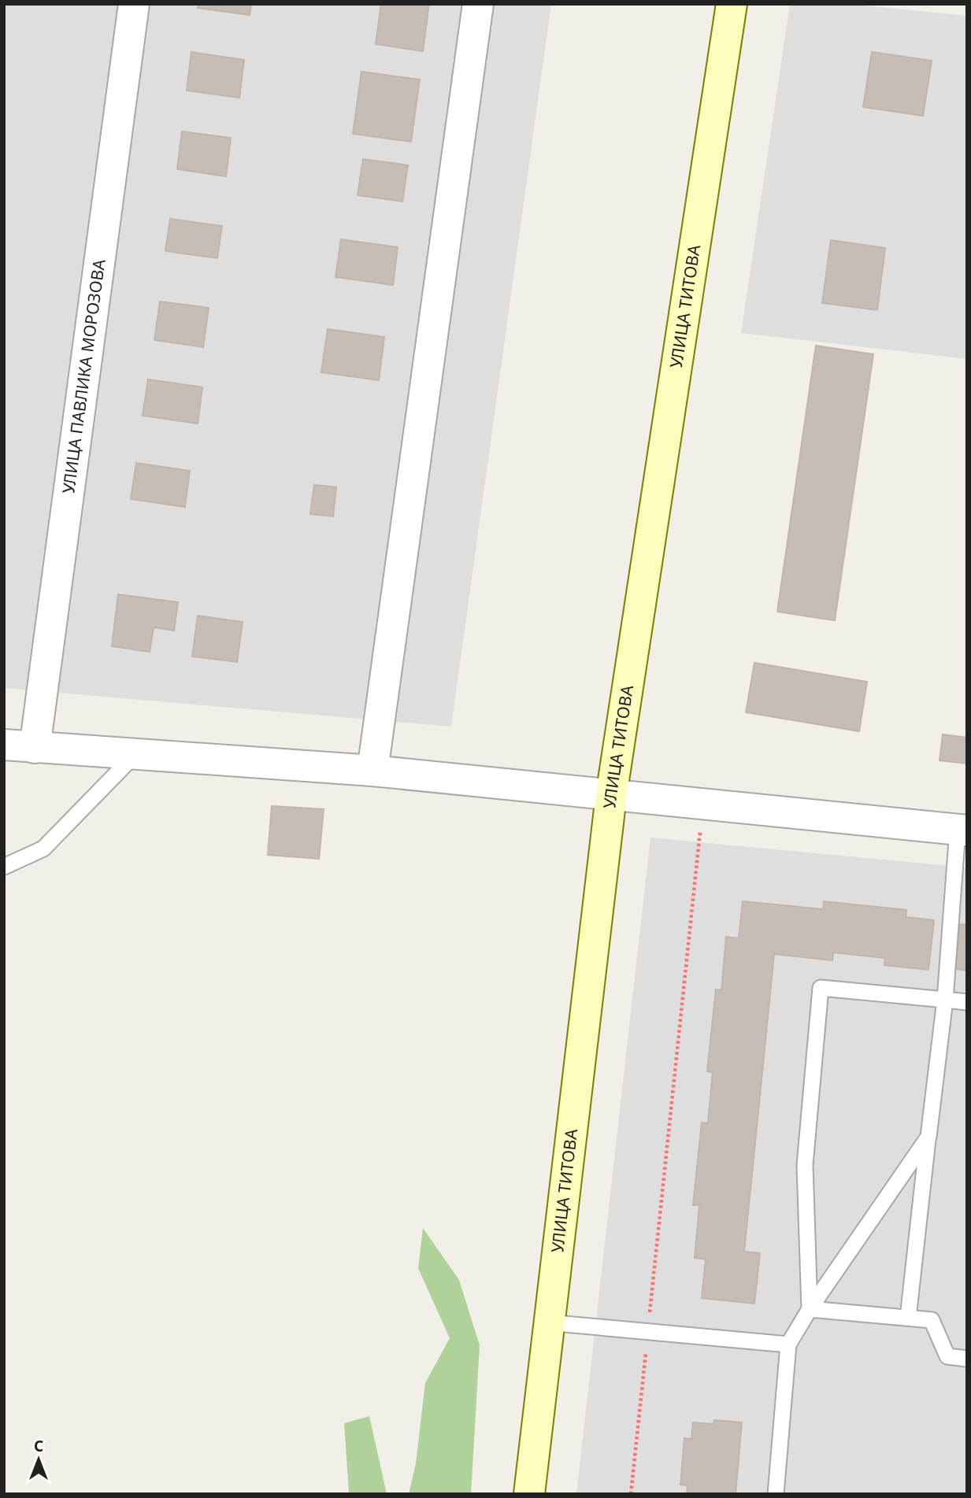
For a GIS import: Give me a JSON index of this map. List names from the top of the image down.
{
  "streets": {
    "main road": ["УЛИЦА ТИТОВА"],
    "street": ["УЛИЦА ПАВЛИКА МОРОЗОВА"]
  },
  "north": "top"
}
